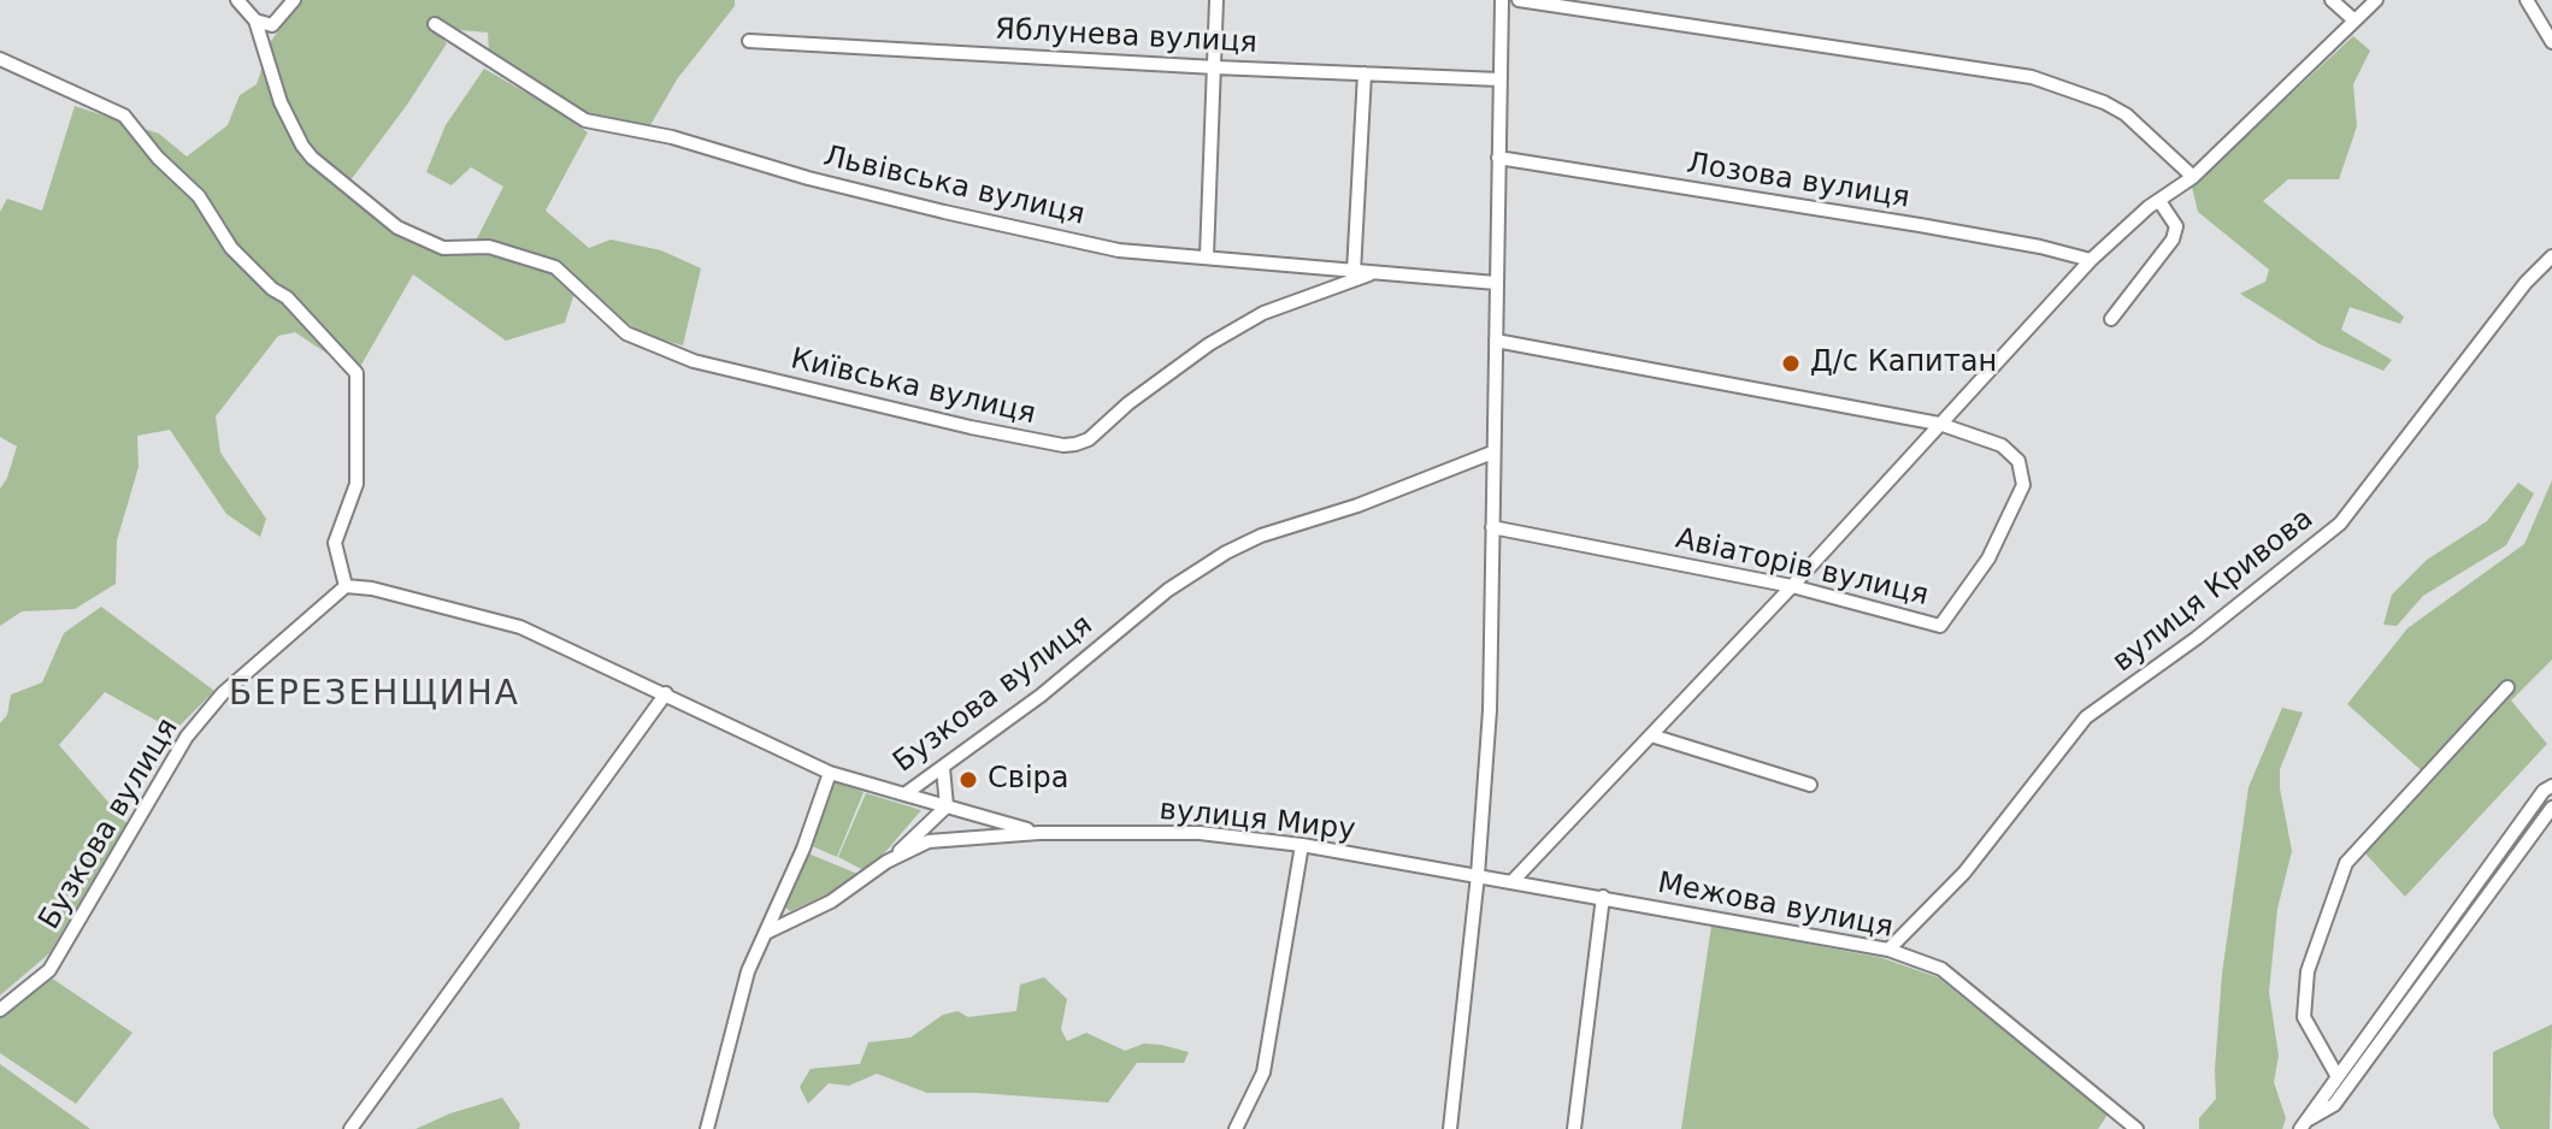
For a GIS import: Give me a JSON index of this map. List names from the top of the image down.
{
  "streets": {
    "street": [
      "Яблунева вулиця",
      "Лозова вулиця",
      "Львівська вулиця",
      "Київська вулиця",
      "Авіаторів вулиця",
      "вулиця Кривова",
      "Бузкова вулиця",
      "вулиця Миру",
      "Межова вулиця"
    ]
  },
  "crossings": [
    ["Львівська вулиця", "Київська вулиця"],
    ["вулиця Кривова", "Межова вулиця"],
    ["вулиця Миру", "Межова вулиця"]
  ],
  "districts": ["БЕРЕЗЕНЩИНА"],
  "places": ["Д/с Капитан", "Свіра"]
}
